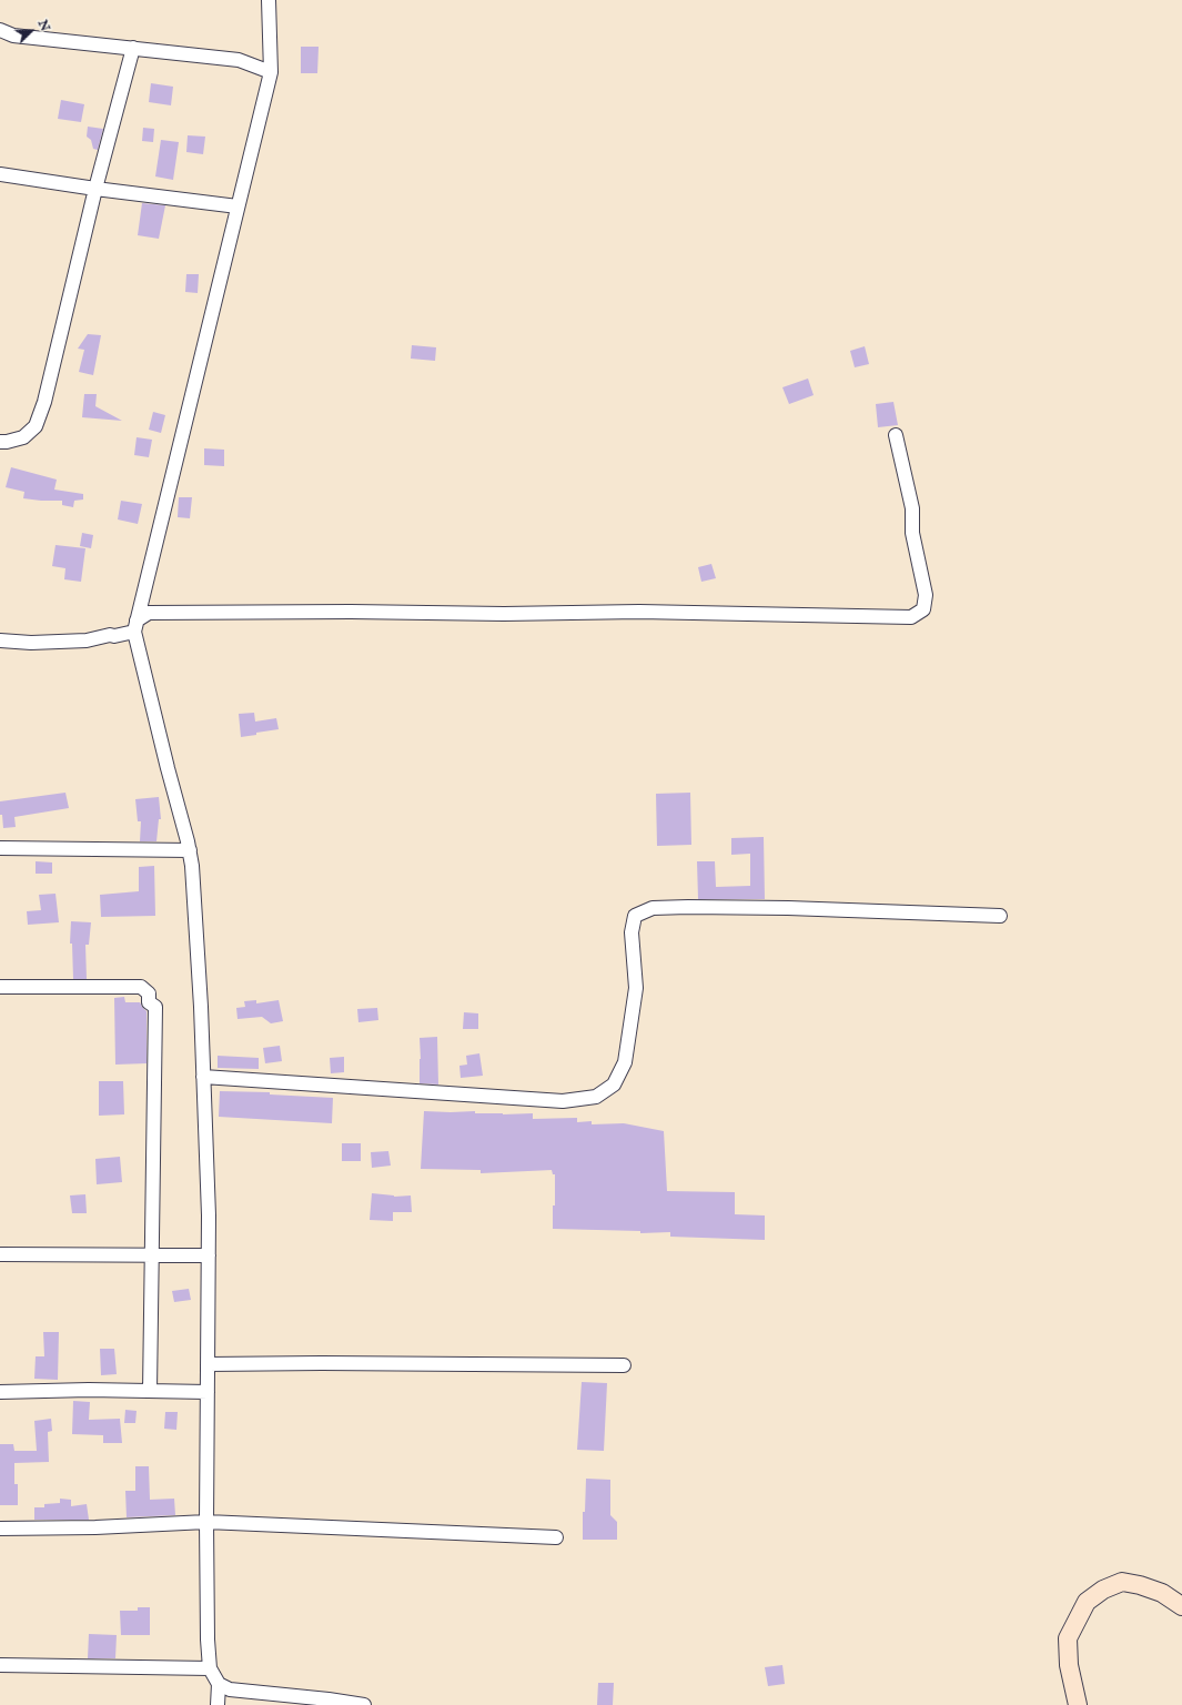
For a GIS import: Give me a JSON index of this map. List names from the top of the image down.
{
  "north": "top right"
}
